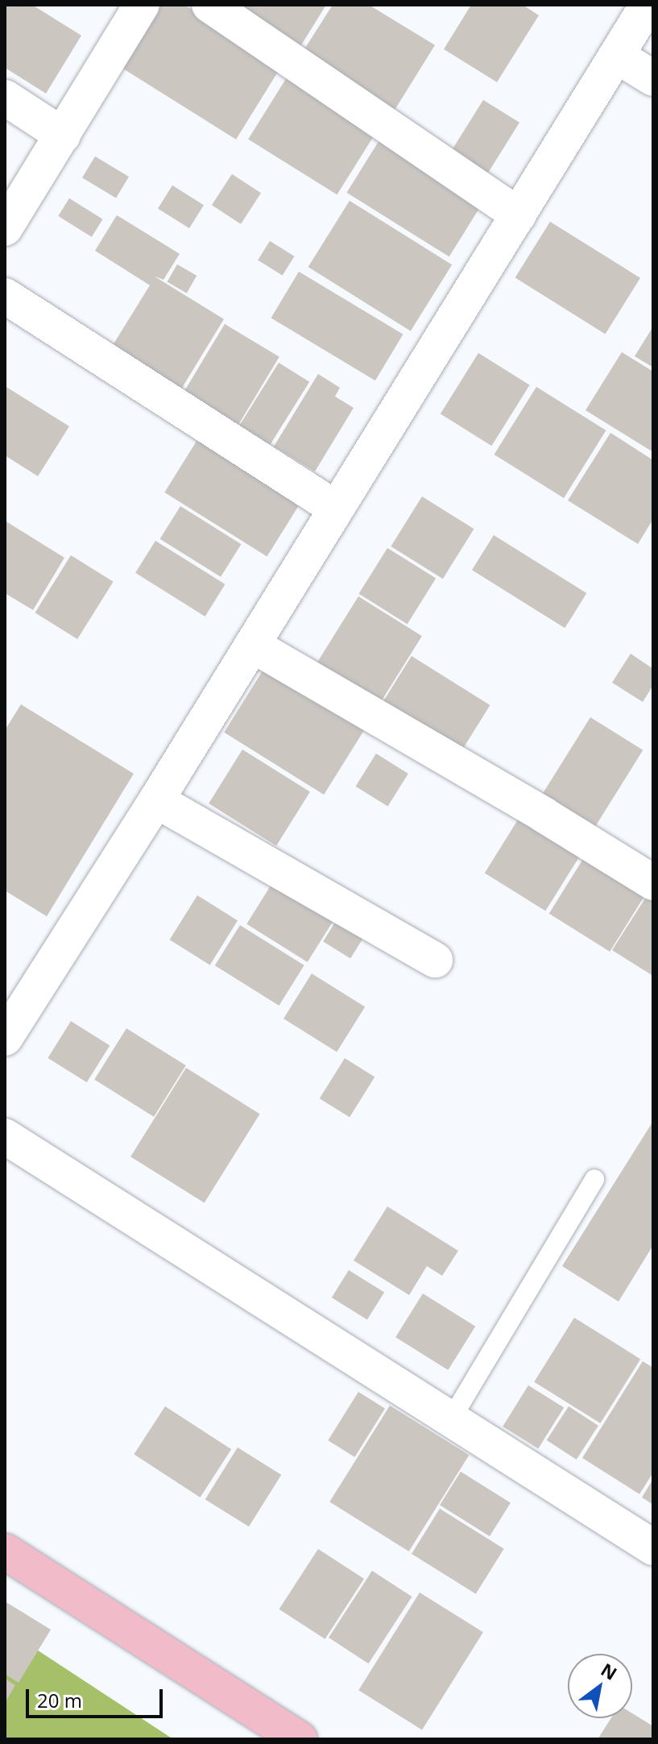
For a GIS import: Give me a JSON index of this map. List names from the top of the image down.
{
  "scale_bar": "20 m",
  "north": "top right"
}
